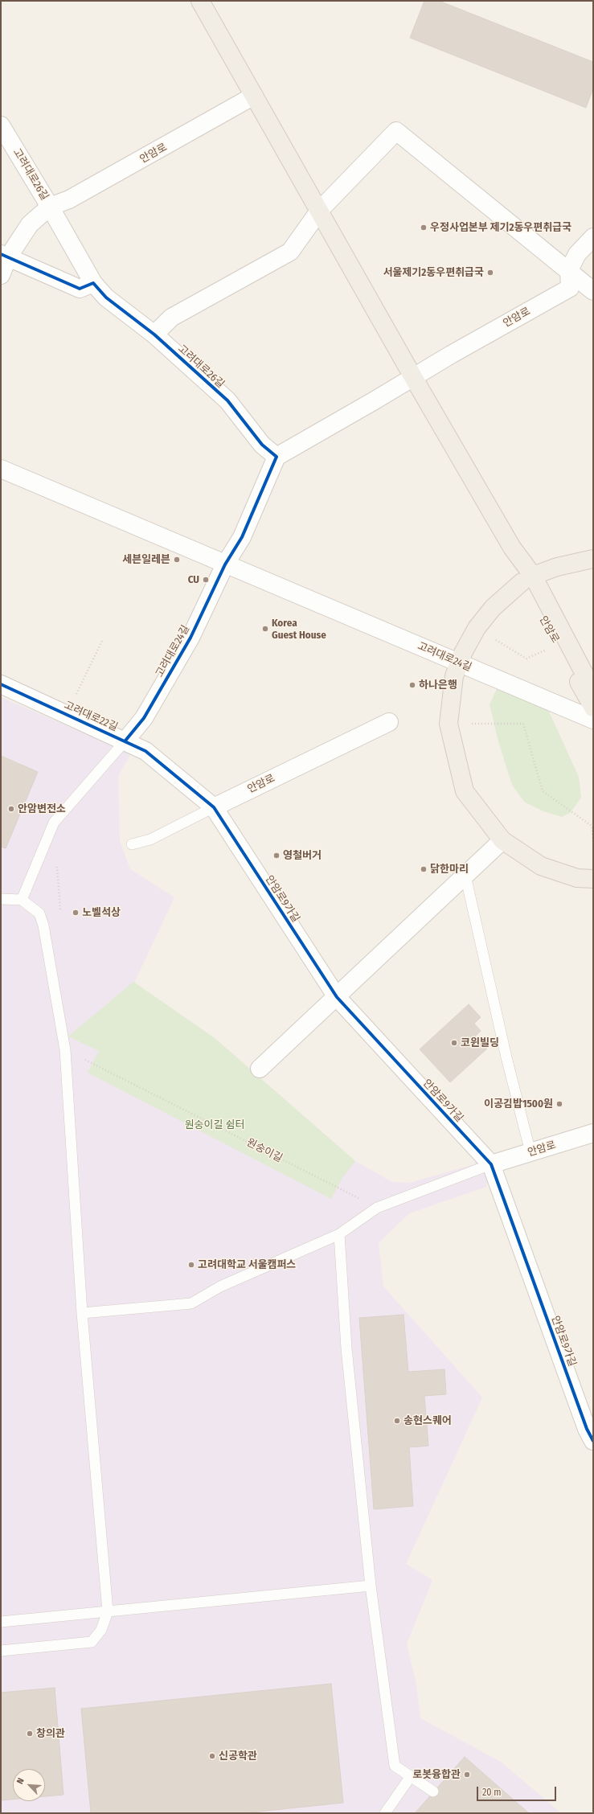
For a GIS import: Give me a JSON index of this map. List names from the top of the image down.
{
  "streets": {
    "main road": ["안암로"],
    "street": [
      "고려대로26길",
      "고려대로24길",
      "고려대로22길",
      "안암로9가길"
    ],
    "path": ["원숭이길"]
  },
  "crossings": [
    ["안암로", "고려대로26길"],
    ["안암로", "고려대로22길"],
    ["안암로", "안암로9가길"],
    ["고려대로24길", "고려대로22길"],
    ["고려대로22길", "안암로9가길"]
  ],
  "parks": ["원숭이길 쉼터"],
  "places": [
    "우정사업본부 제기2동우편취급국",
    "서울제기2동우편취급국",
    "세븐일레븐",
    "CU",
    "Korea Guest House",
    "하나은행",
    "안암변전소",
    "영철버거",
    "닭한마리",
    "노벨석상",
    "코윈빌딩",
    "이공김밥1500원",
    "고려대학교 서울캠퍼스",
    "송현스퀘어",
    "창의관",
    "신공학관",
    "로봇융합관"
  ],
  "scale_bar": "20 m",
  "north": "top left"
}
